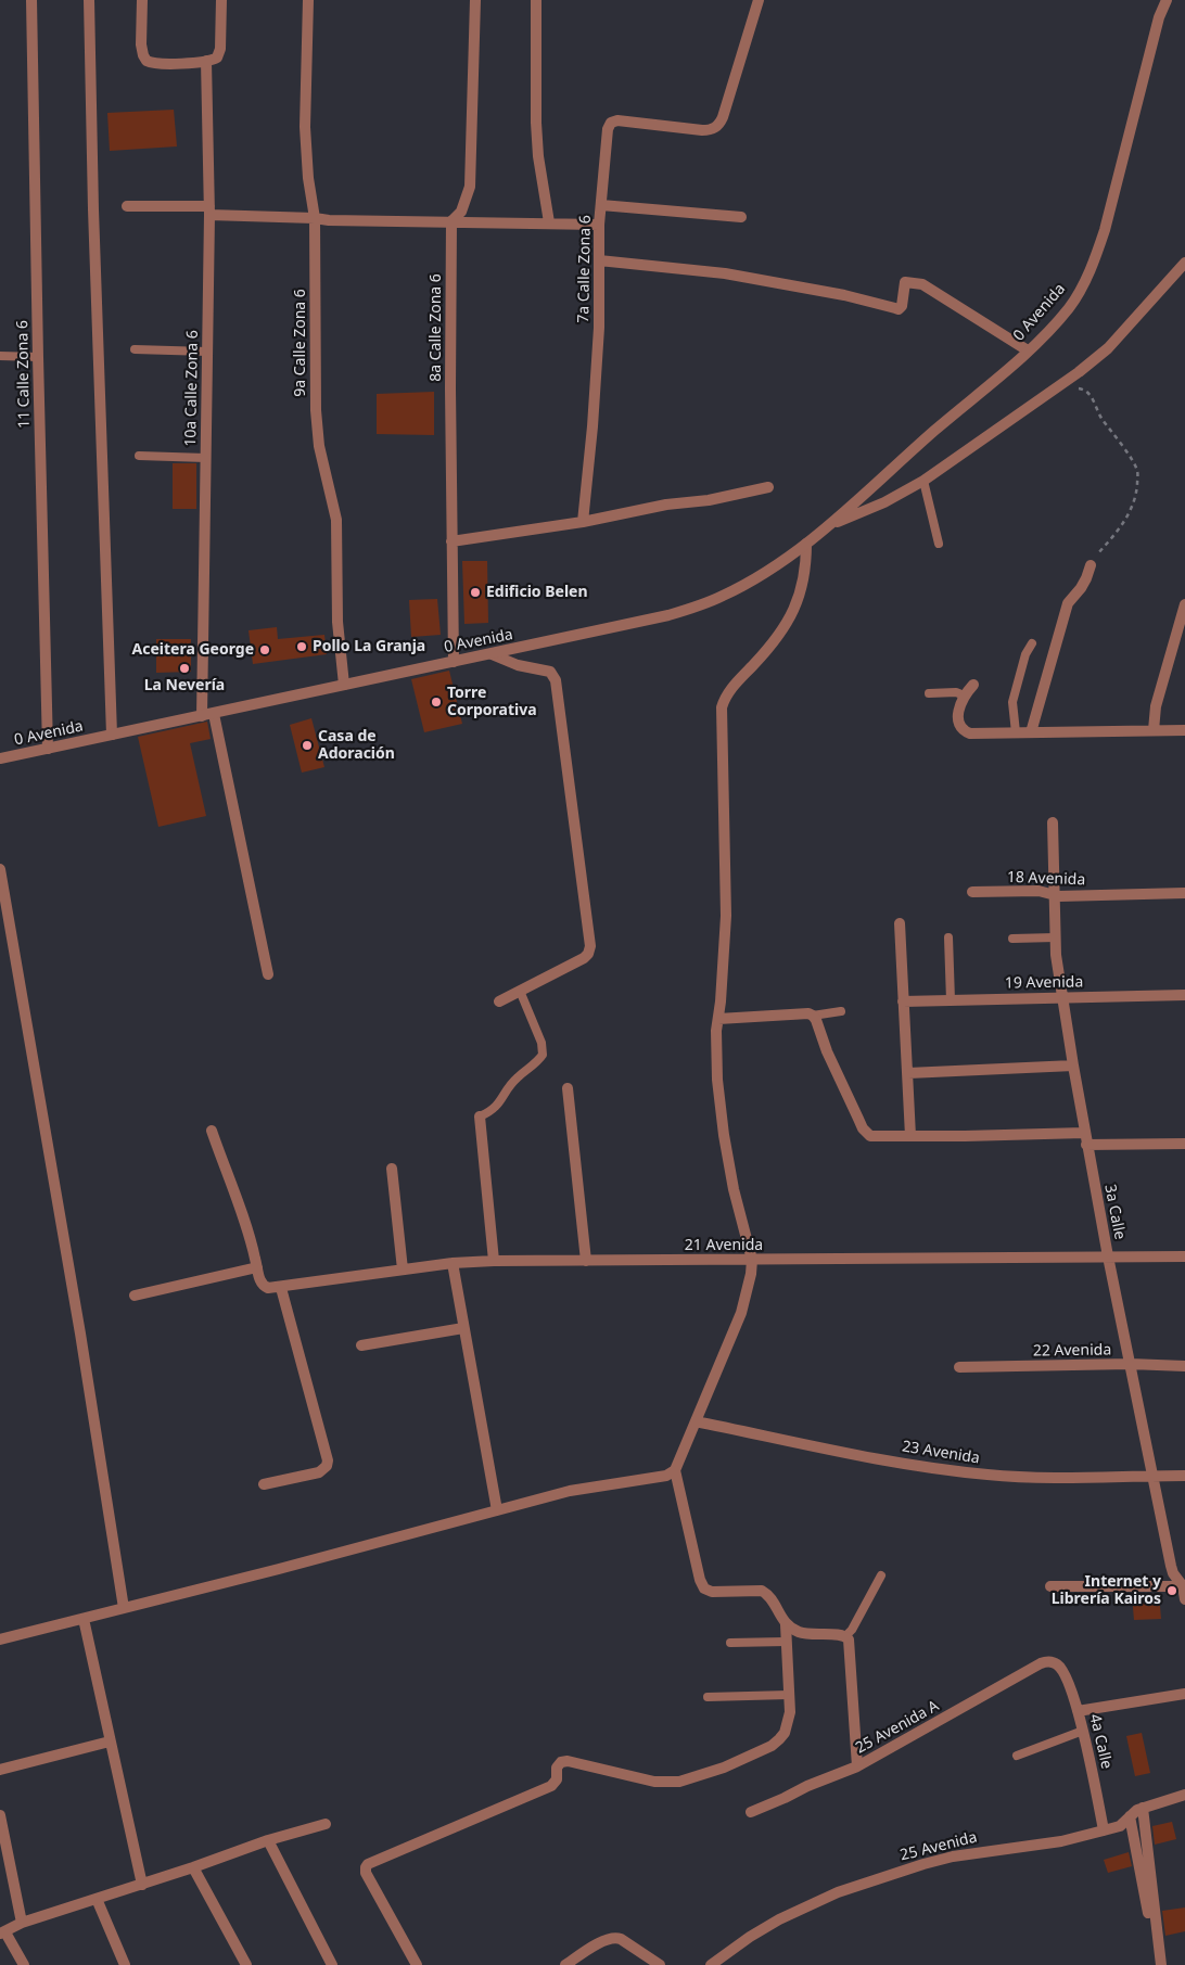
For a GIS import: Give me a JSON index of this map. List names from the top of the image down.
{
  "streets": {
    "street": [
      "7a Calle Zona 6",
      "0 Avenida",
      "8a Calle Zona 6",
      "9a Calle Zona 6",
      "11 Calle Zona 6",
      "10a Calle Zona 6",
      "18 Avenida",
      "19 Avenida",
      "3a Calle",
      "21 Avenida",
      "22 Avenida",
      "23 Avenida",
      "25 Avenida A",
      "4a Calle",
      "25 Avenida"
    ]
  },
  "crossings": [
    ["0 Avenida", "8a Calle Zona 6"],
    ["0 Avenida", "9a Calle Zona 6"],
    ["0 Avenida", "11 Calle Zona 6"],
    ["0 Avenida", "10a Calle Zona 6"],
    ["18 Avenida", "3a Calle"],
    ["19 Avenida", "3a Calle"],
    ["3a Calle", "21 Avenida"],
    ["3a Calle", "22 Avenida"],
    ["3a Calle", "23 Avenida"],
    ["25 Avenida A", "4a Calle"],
    ["4a Calle", "25 Avenida"]
  ],
  "places": [
    "Edificio Belen",
    "Pollo La Granja",
    "Aceitera George",
    "La Nevería",
    "Torre Corporativa",
    "Casa de Adoración",
    "Internet y Librería Kairos"
  ]
}
